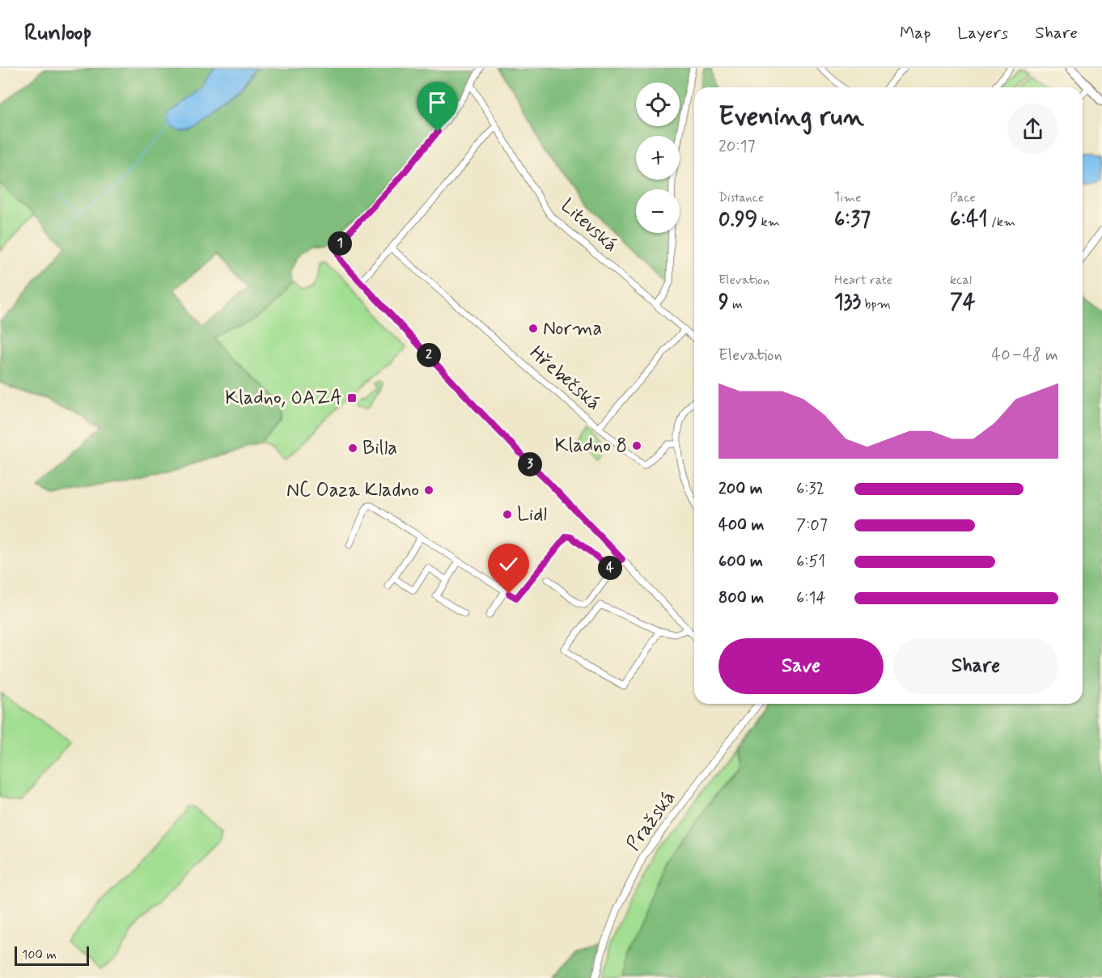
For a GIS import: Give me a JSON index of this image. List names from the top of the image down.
{
  "streets": {
    "street": ["Litevská", "Hřebečská", "Pražská"]
  },
  "places": {
    "other": [
      "Norma",
      "Kladno 8",
      "Billa",
      "NC Oaza Kladno",
      "Lidl"
    ],
    "transit": ["Kladno, OAZA"]
  },
  "scale_bar": "100 m",
  "page": {
    "header": "Runloop",
    "nav": ["Map", "Layers", "Share"],
    "map_buttons": ["+", "−"],
    "heading": ["Evening run", "20:17"],
    "stats": [
      ["Distance", "0.99 km"],
      ["Time", "6:37"],
      ["Pace", "6:41 /km"],
      ["Elevation", "9 m"],
      ["Heart rate", "133 bpm"],
      ["kcal", "74"]
    ],
    "pins": [
      "1",
      "2",
      "3",
      "4"
    ],
    "chart": ["Elevation", "40–48 m"],
    "list": [
      {
        "name": "200 m",
        "note": "6:32"
      },
      {
        "name": "400 m",
        "note": "7:07"
      },
      {
        "name": "600 m",
        "note": "6:51"
      },
      {
        "name": "800 m",
        "note": "6:14"
      }
    ],
    "buttons": ["Save", "Share"],
    "scale": "100 m"
  }
}
